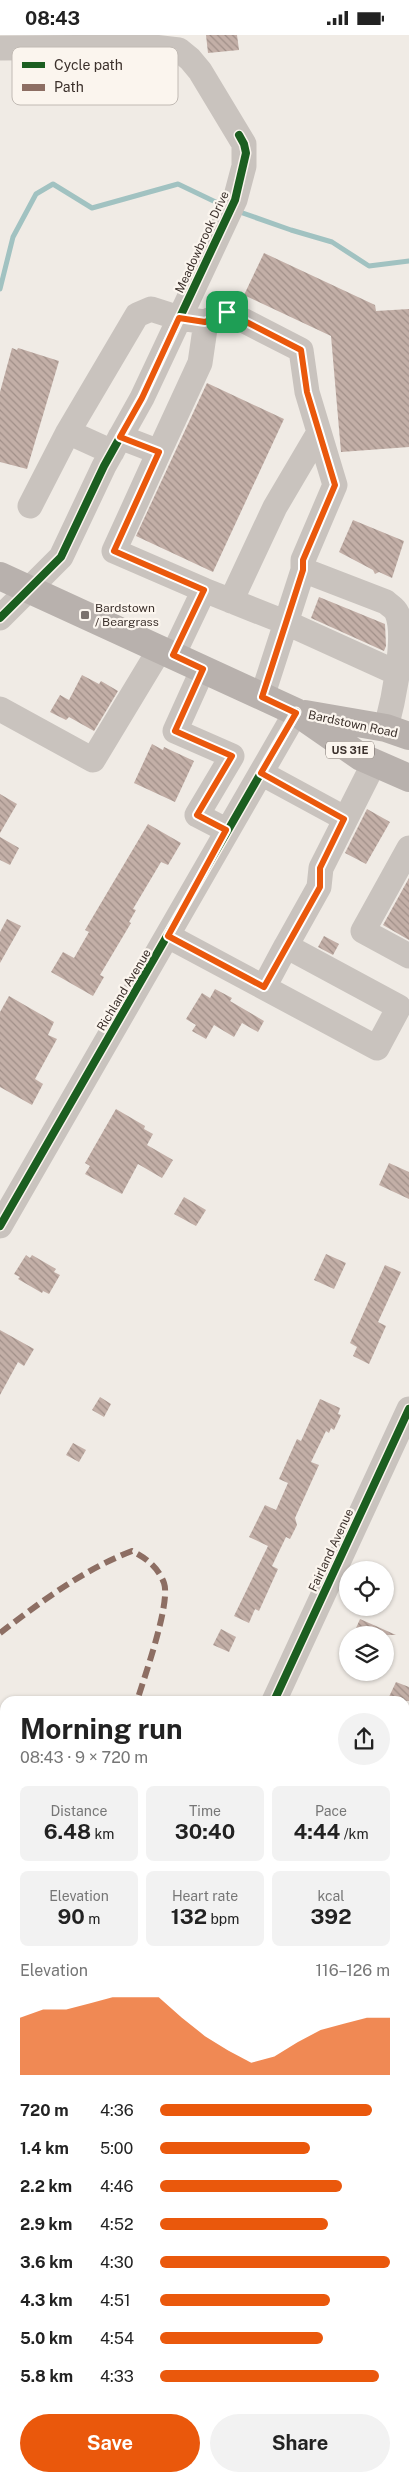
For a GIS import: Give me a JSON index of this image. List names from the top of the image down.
{
  "streets": {
    "main road": ["Bardstown Road", "US 31E"],
    "street": ["Meadowbrook Drive", "Richland Avenue", "Fairland Avenue"]
  },
  "crossings": [
    ["Meadowbrook Drive", "Bardstown Road"],
    ["Bardstown Road", "Richland Avenue"]
  ],
  "places": {
    "transit": ["Bardstown / Beargrass"]
  },
  "legend": ["Cycle path", "Path"],
  "page": {
    "status": "08:43",
    "heading": ["Morning run", "08:43 · 9 × 720 m"],
    "stats": [
      ["Distance", "6.48 km"],
      ["Time", "30:40"],
      ["Pace", "4:44 /km"],
      ["Elevation", "90 m"],
      ["Heart rate", "132 bpm"],
      ["kcal", "392"]
    ],
    "chart": ["Elevation", "116–126 m"],
    "list": [
      {
        "name": "720 m",
        "note": "4:36"
      },
      {
        "name": "1.4 km",
        "note": "5:00"
      },
      {
        "name": "2.2 km",
        "note": "4:46"
      },
      {
        "name": "2.9 km",
        "note": "4:52"
      },
      {
        "name": "3.6 km",
        "note": "4:30"
      },
      {
        "name": "4.3 km",
        "note": "4:51"
      },
      {
        "name": "5.0 km",
        "note": "4:54"
      },
      {
        "name": "5.8 km",
        "note": "4:33"
      }
    ],
    "buttons": ["Save", "Share"]
  }
}
